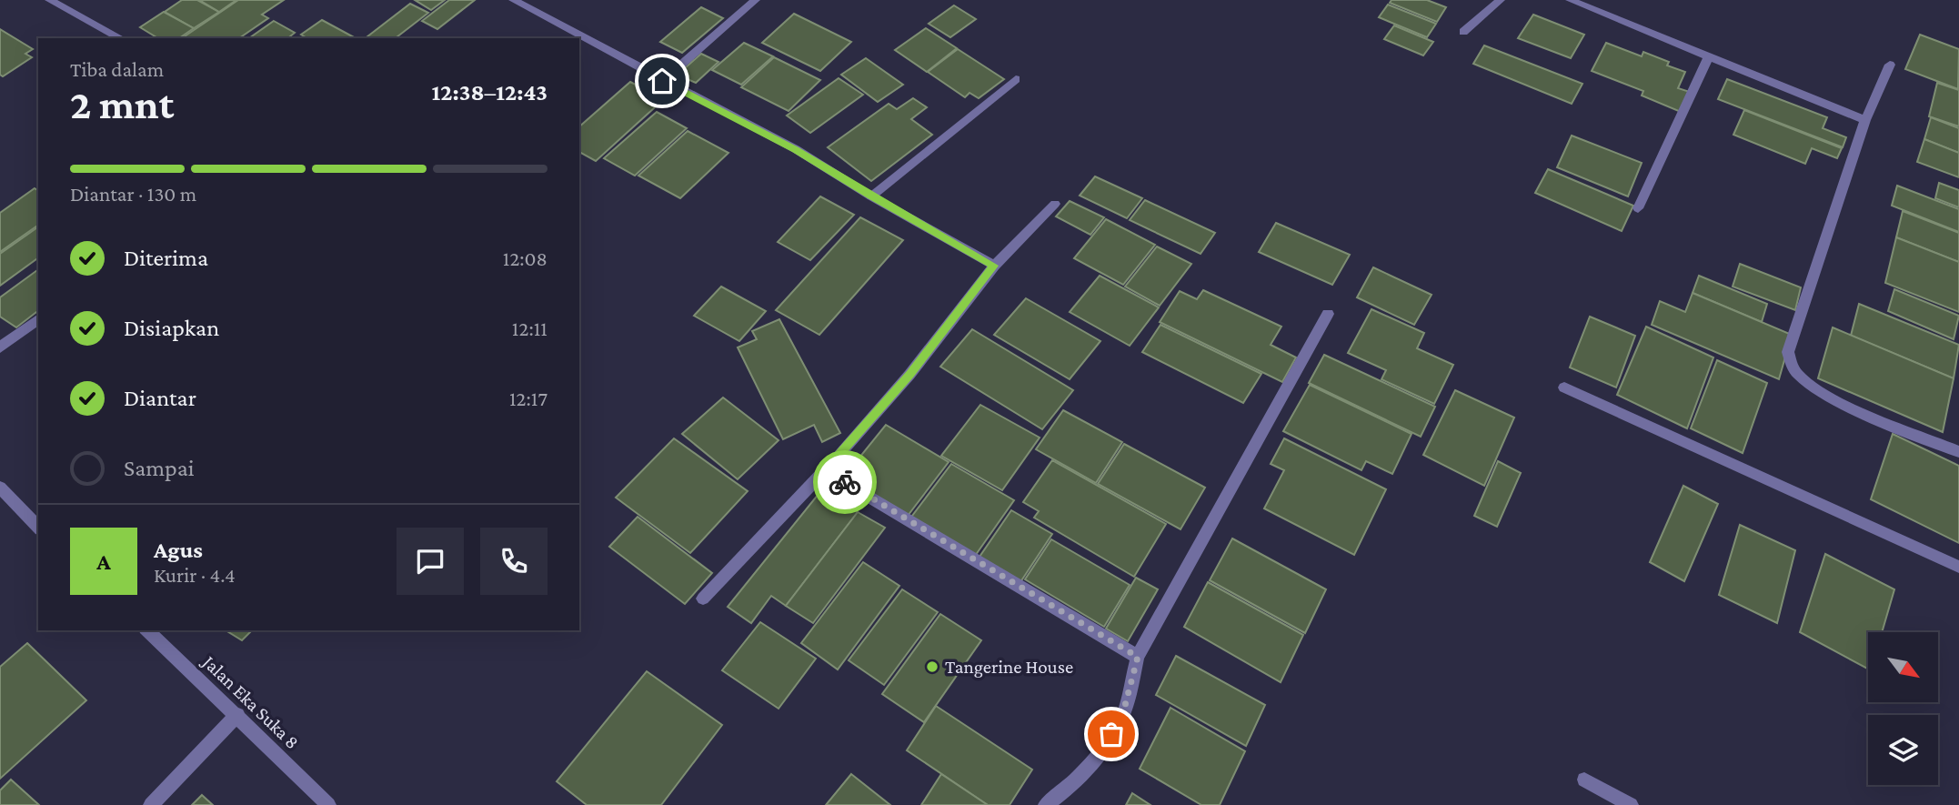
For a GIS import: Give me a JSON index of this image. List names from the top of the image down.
{
  "streets": {
    "street": ["Jalan Eka Suka 8"]
  },
  "places": ["Tangerine House"],
  "north": "bottom right",
  "page": {
    "heading": ["2 mnt", "Tiba dalam", "12:38–12:43"],
    "panel": ["Agus", "Kurir · 4.4"],
    "bar": "Diantar · 130 m",
    "list": [
      ["Diterima", "12:08"],
      ["Disiapkan", "12:11"],
      ["Diantar", "12:17"],
      "Sampai"
    ],
    "round": "A"
  }
}
